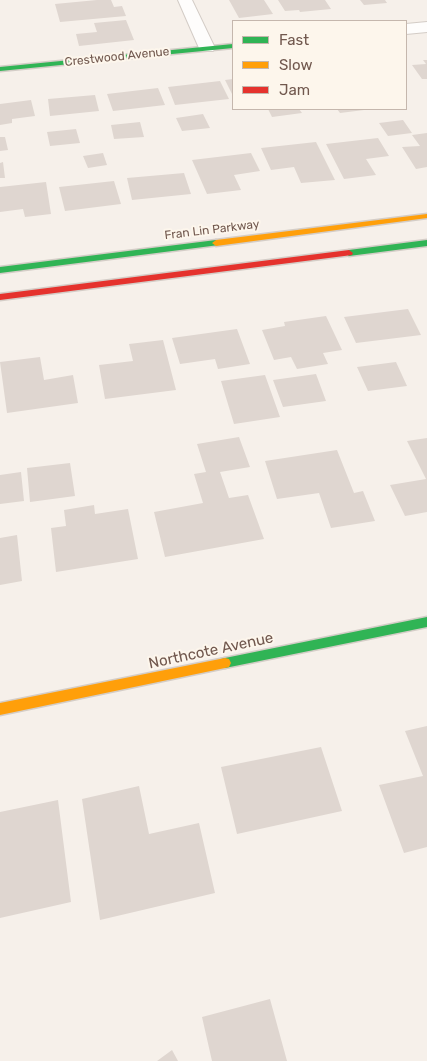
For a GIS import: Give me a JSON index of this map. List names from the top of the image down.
{
  "streets": {
    "street": ["Crestwood Avenue", "Fran Lin Parkway", "Northcote Avenue"]
  },
  "legend": ["Fast", "Slow", "Jam"]
}
